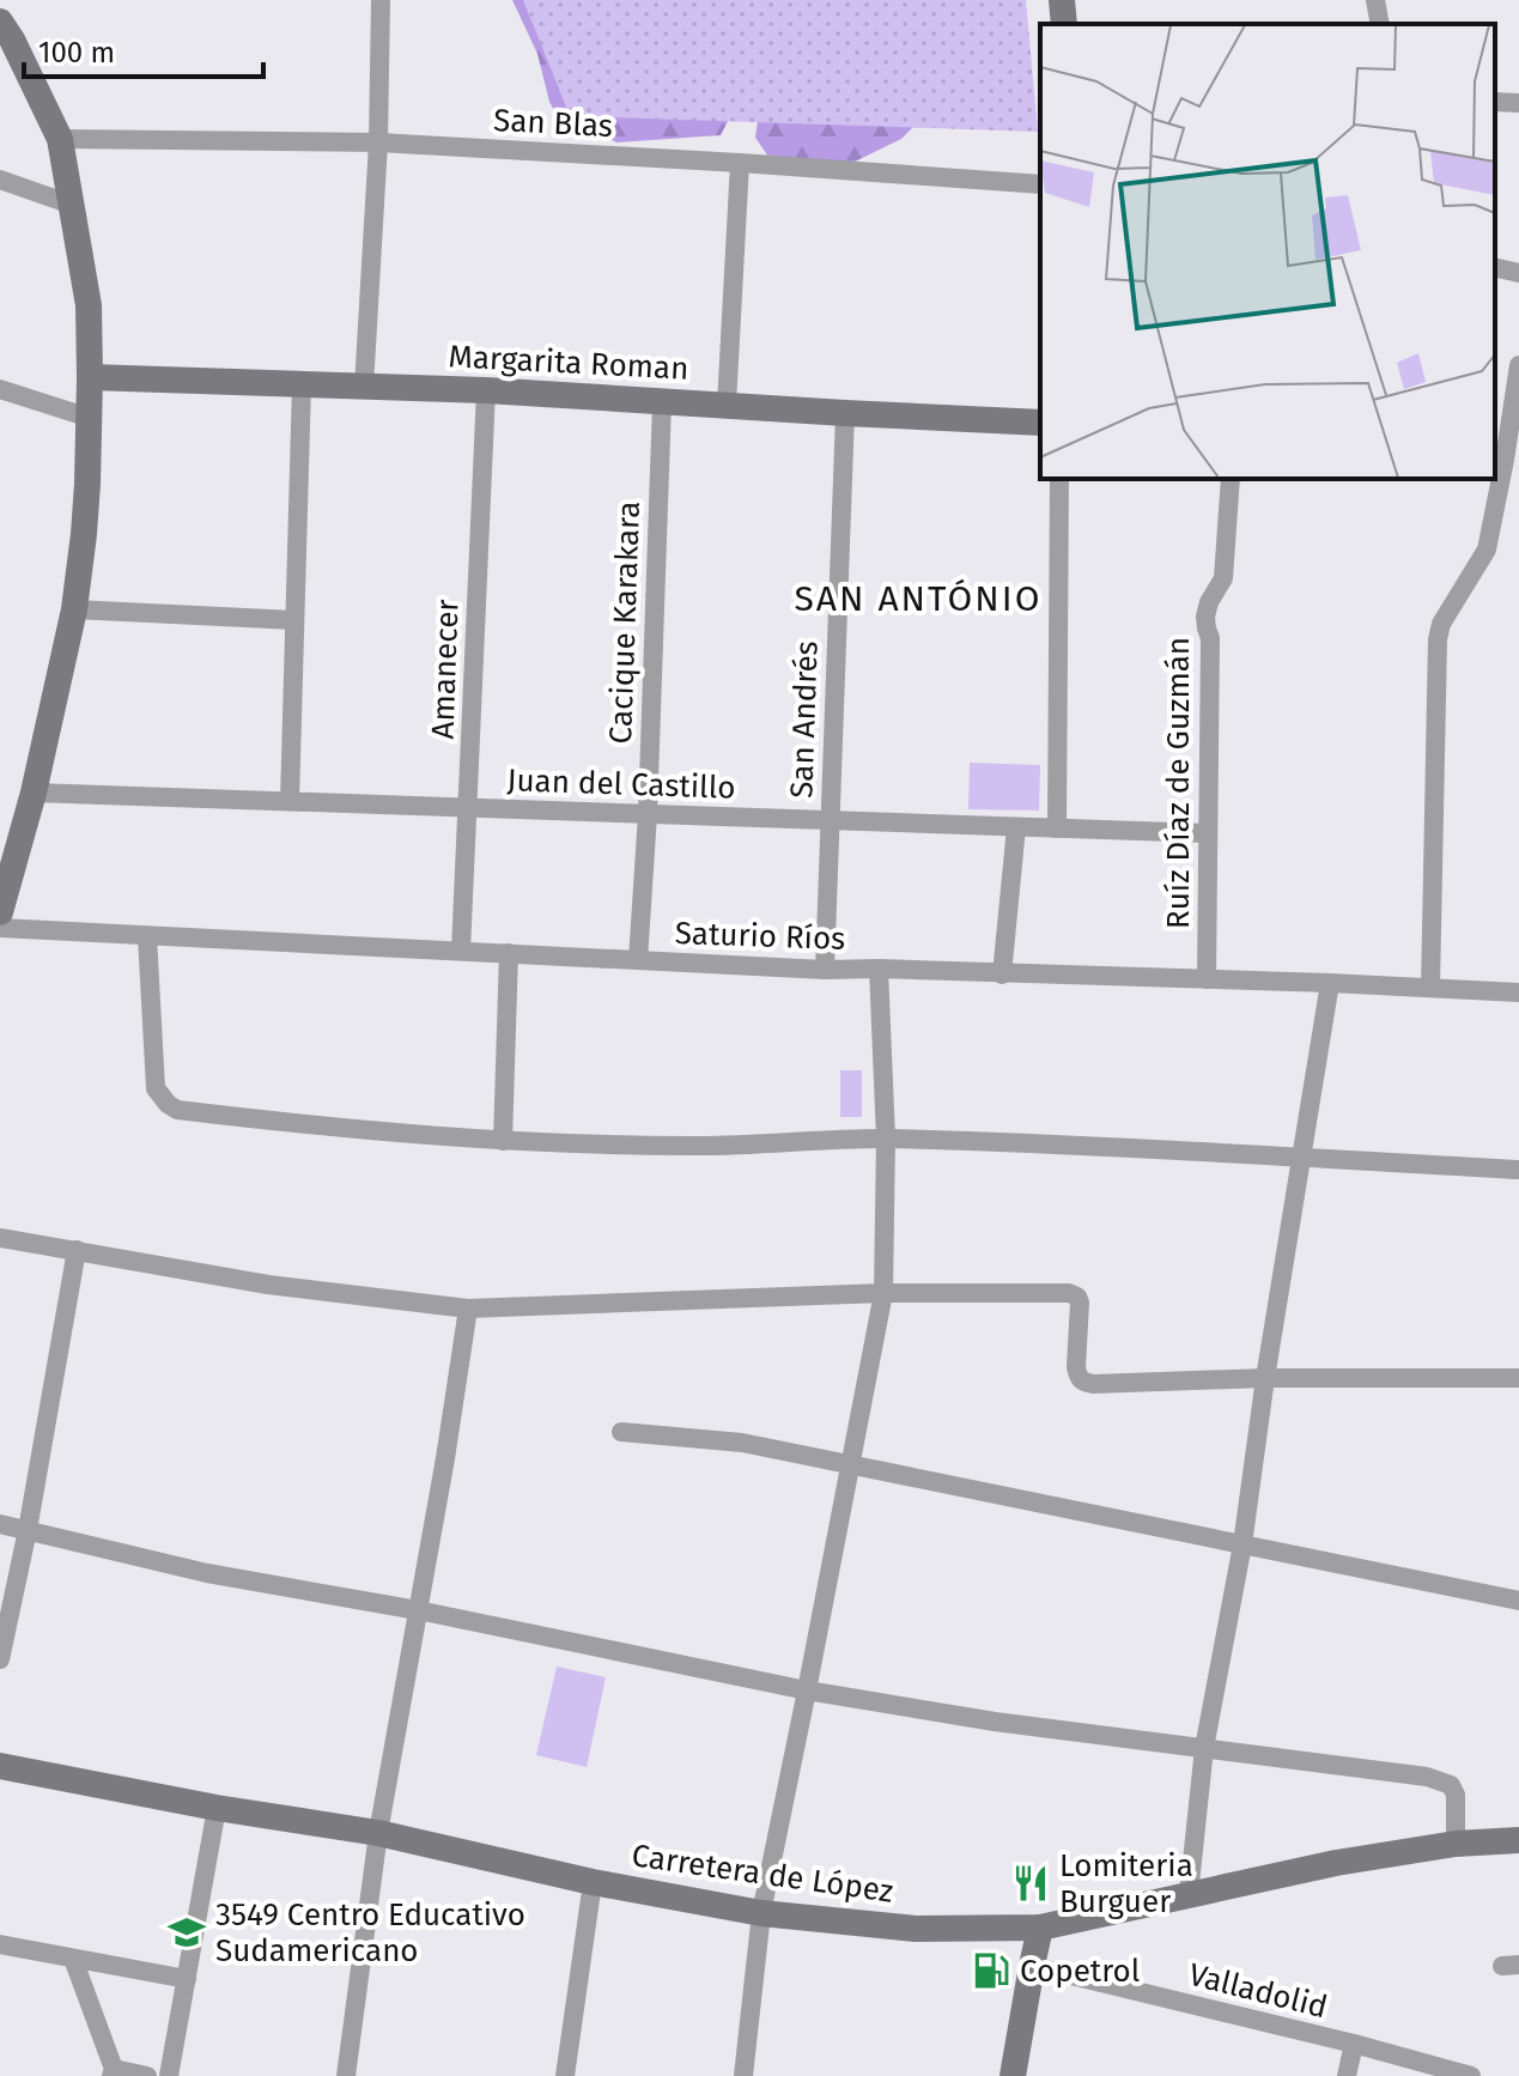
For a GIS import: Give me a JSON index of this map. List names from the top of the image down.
{
  "streets": {
    "main road": ["Margarita Roman", "Carretera de López"],
    "street": [
      "San Blas",
      "Cacique Karakara",
      "Amanecer",
      "San Andrés",
      "Ruíz Díaz de Guzmán",
      "Juan del Castillo",
      "Saturio Ríos",
      "Valladolid"
    ]
  },
  "crossings": [
    ["Margarita Roman", "Cacique Karakara"],
    ["Margarita Roman", "Amanecer"],
    ["Margarita Roman", "San Andrés"],
    ["Cacique Karakara", "Juan del Castillo"],
    ["Cacique Karakara", "Saturio Ríos"],
    ["Amanecer", "Juan del Castillo"],
    ["Amanecer", "Saturio Ríos"],
    ["San Andrés", "Juan del Castillo"],
    ["San Andrés", "Saturio Ríos"],
    ["Ruíz Díaz de Guzmán", "Juan del Castillo"],
    ["Ruíz Díaz de Guzmán", "Saturio Ríos"]
  ],
  "districts": ["SAN ANTÓNIO"],
  "places": {
    "restaurant": ["Lomiteria Burguer"],
    "school or university": ["3549 Centro Educativo Sudamericano"],
    "fuel station": ["Copetrol"]
  },
  "scale_bar": "100 m"
}
